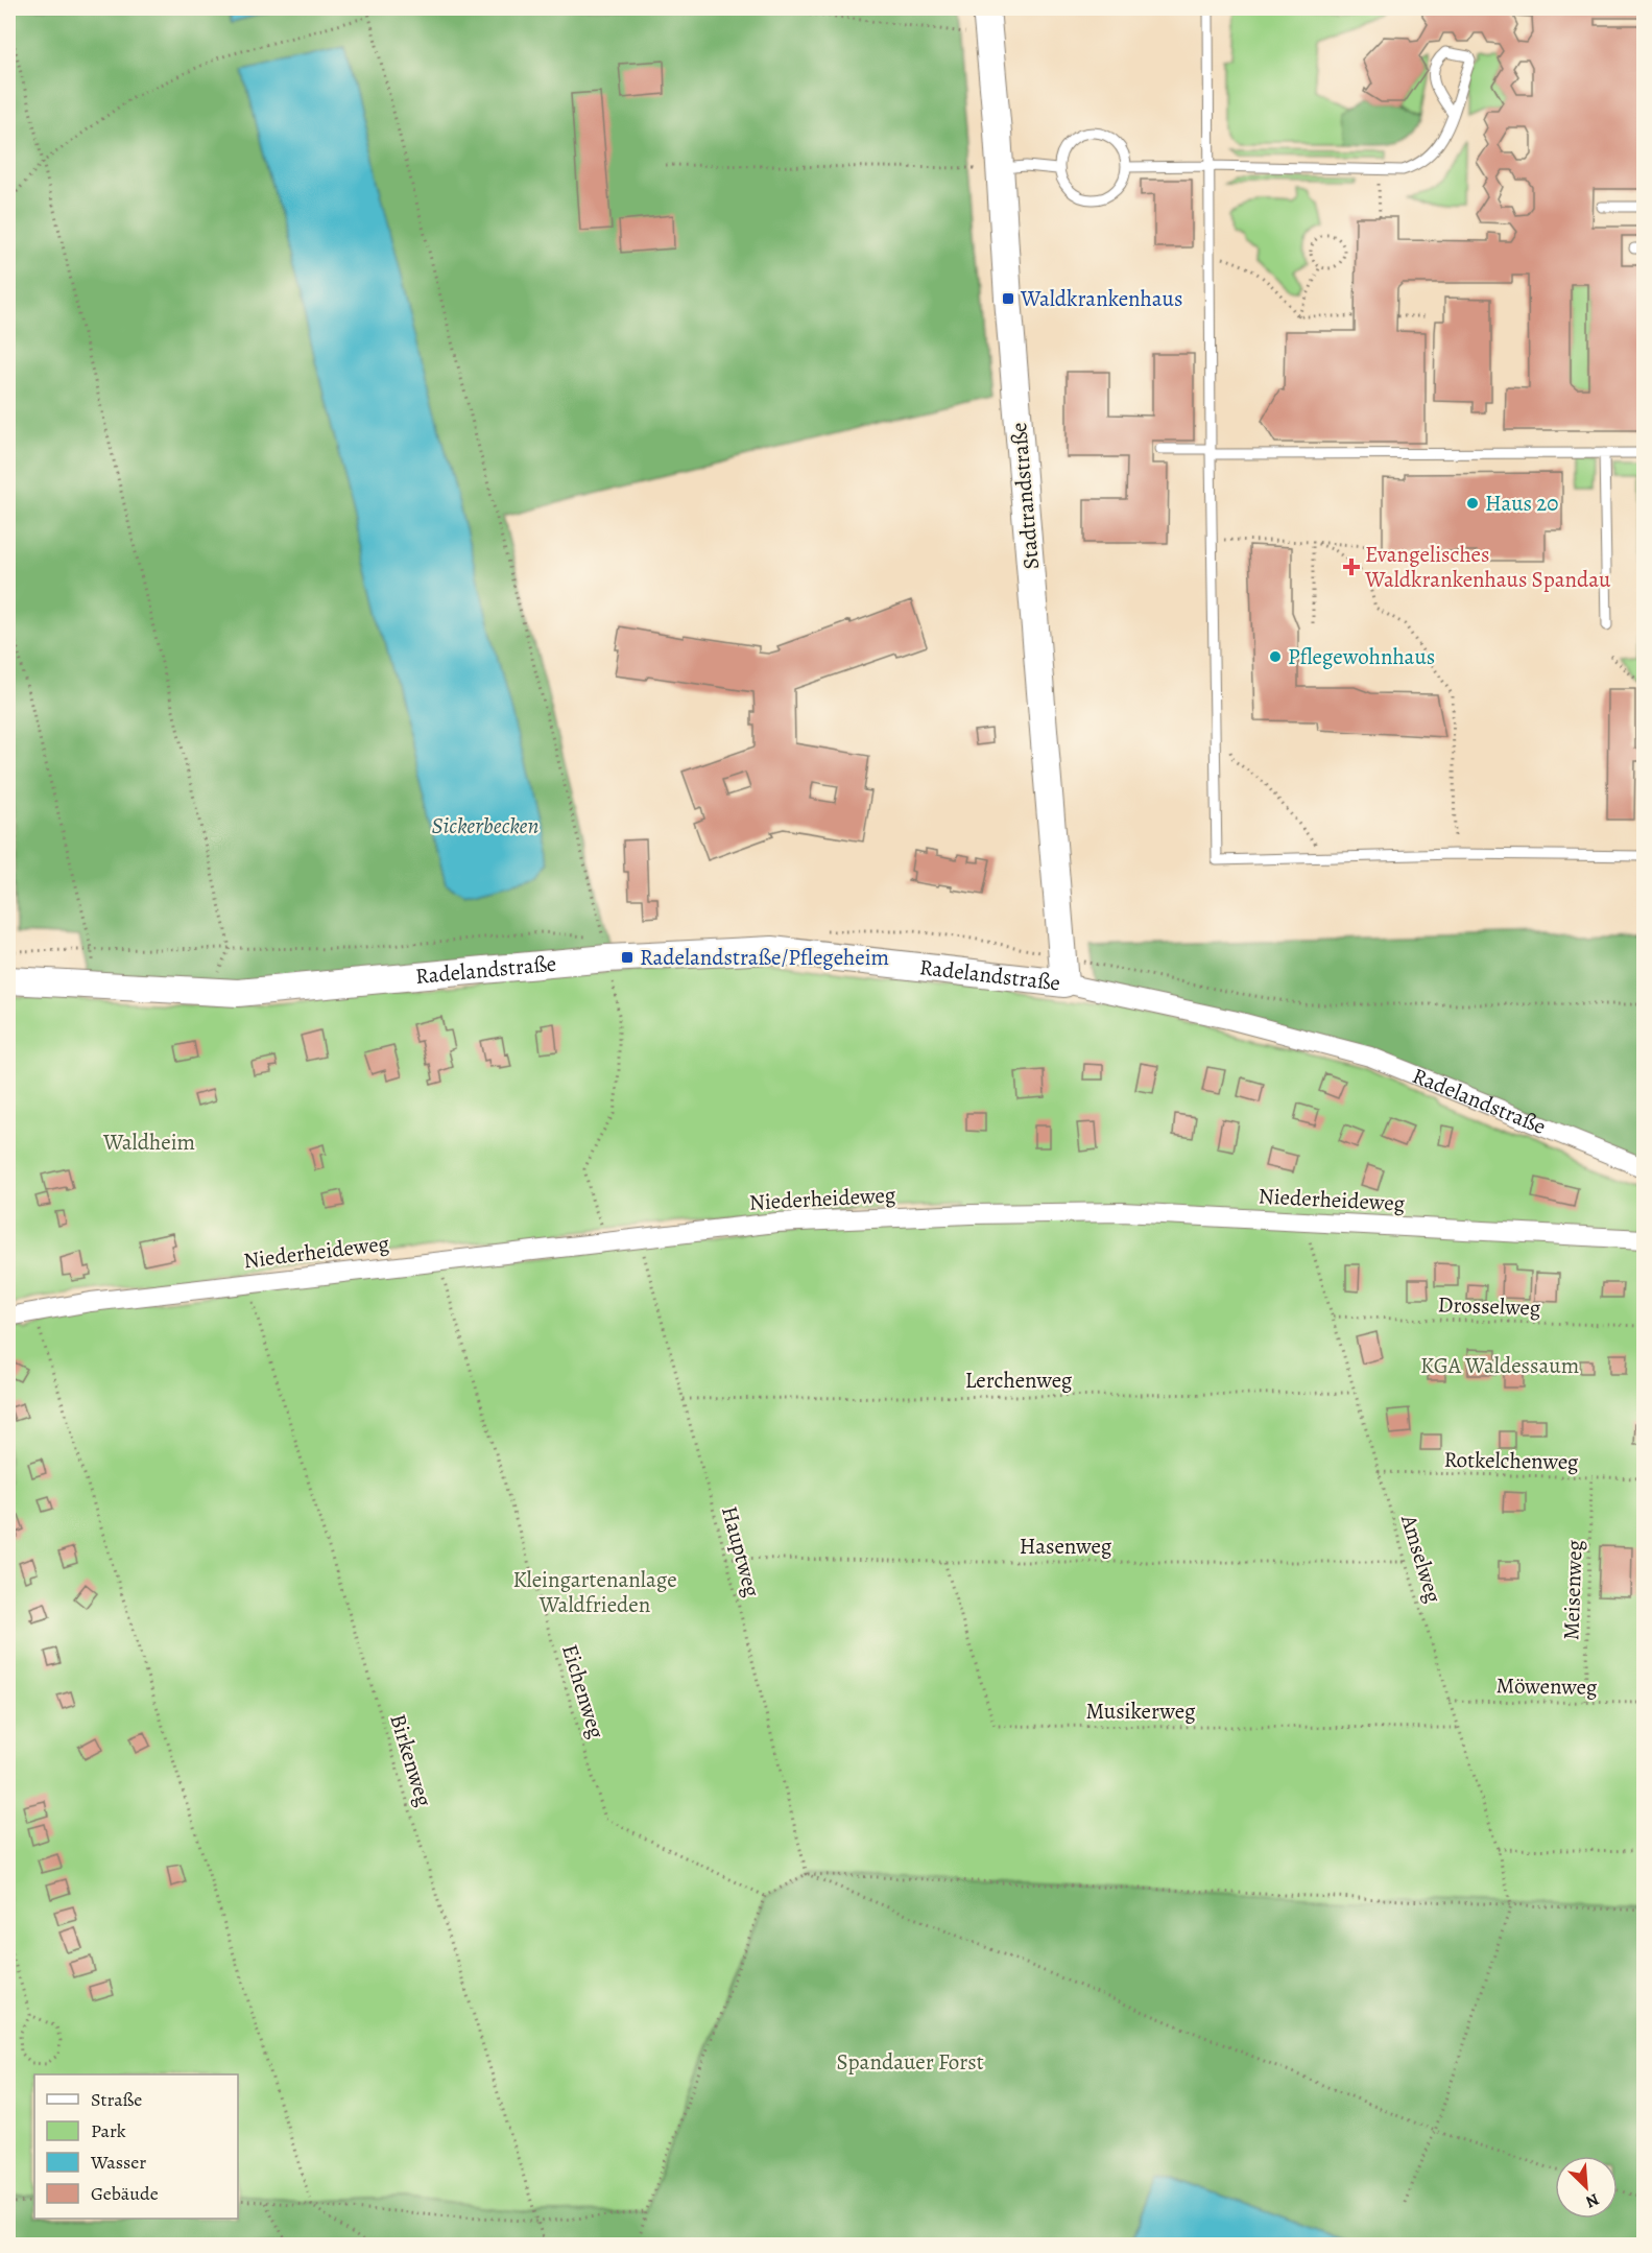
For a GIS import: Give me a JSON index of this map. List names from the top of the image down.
{
  "streets": {
    "street": ["Stadtrandstraße", "Radelandstraße", "Niederheideweg"],
    "path": [
      "Drosselweg",
      "Lerchenweg",
      "Rotkelchenweg",
      "Hasenweg",
      "Hauptweg",
      "Amselweg",
      "Meisenweg",
      "Möwenweg",
      "Eichenweg",
      "Musikerweg",
      "Birkenweg"
    ]
  },
  "crossings": [
    ["Stadtrandstraße", "Radelandstraße"],
    ["Niederheideweg", "Hauptweg"],
    ["Niederheideweg", "Amselweg"],
    ["Niederheideweg", "Eichenweg"],
    ["Niederheideweg", "Birkenweg"],
    ["Drosselweg", "Amselweg"],
    ["Lerchenweg", "Hauptweg"],
    ["Lerchenweg", "Amselweg"],
    ["Rotkelchenweg", "Amselweg"],
    ["Rotkelchenweg", "Meisenweg"],
    ["Hasenweg", "Hauptweg"],
    ["Hasenweg", "Amselweg"],
    ["Hasenweg", "Musikerweg"],
    ["Amselweg", "Möwenweg"],
    ["Amselweg", "Musikerweg"],
    ["Meisenweg", "Möwenweg"]
  ],
  "water": ["Sickerbecken"],
  "parks": [
    "Waldheim",
    "KGA Waldessaum",
    "Kleingartenanlage Waldfrieden",
    "Spandauer Forst"
  ],
  "places": {
    "transit": ["Waldkrankenhaus", "Radelandstraße/Pflegeheim"],
    "other": ["Haus 20", "Pflegewohnhaus"],
    "health": ["Evangelisches Waldkrankenhaus Spandau"]
  },
  "legend": [
    "Straße",
    "Park",
    "Wasser",
    "Gebäude"
  ],
  "north": "bottom right"
}
